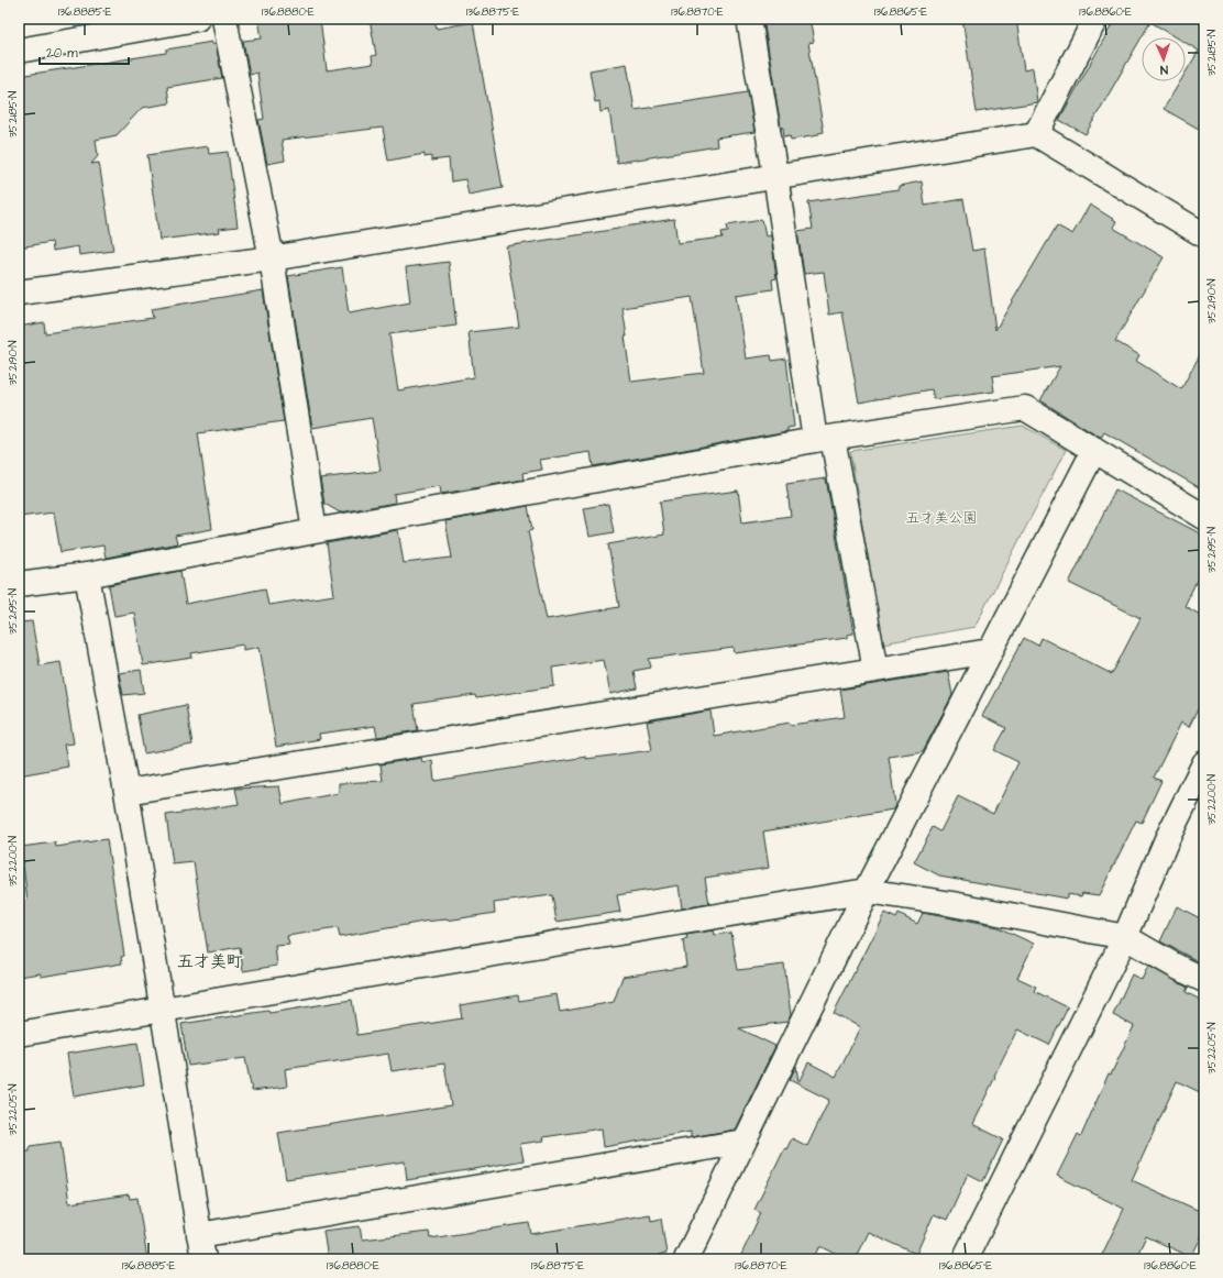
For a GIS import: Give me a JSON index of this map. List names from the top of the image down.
{
  "districts": ["五才美町"],
  "parks": ["五才美公園"],
  "scale_bar": "20 m",
  "north": "bottom",
  "coordinates": [
    "136.8885°E",
    "136.8880°E",
    "136.8875°E",
    "136.8870°E",
    "136.8865°E",
    "136.8860°E",
    "35.2185°N",
    "35.2190°N",
    "35.2195°N",
    "35.2200°N",
    "35.2205°N"
  ]
}
